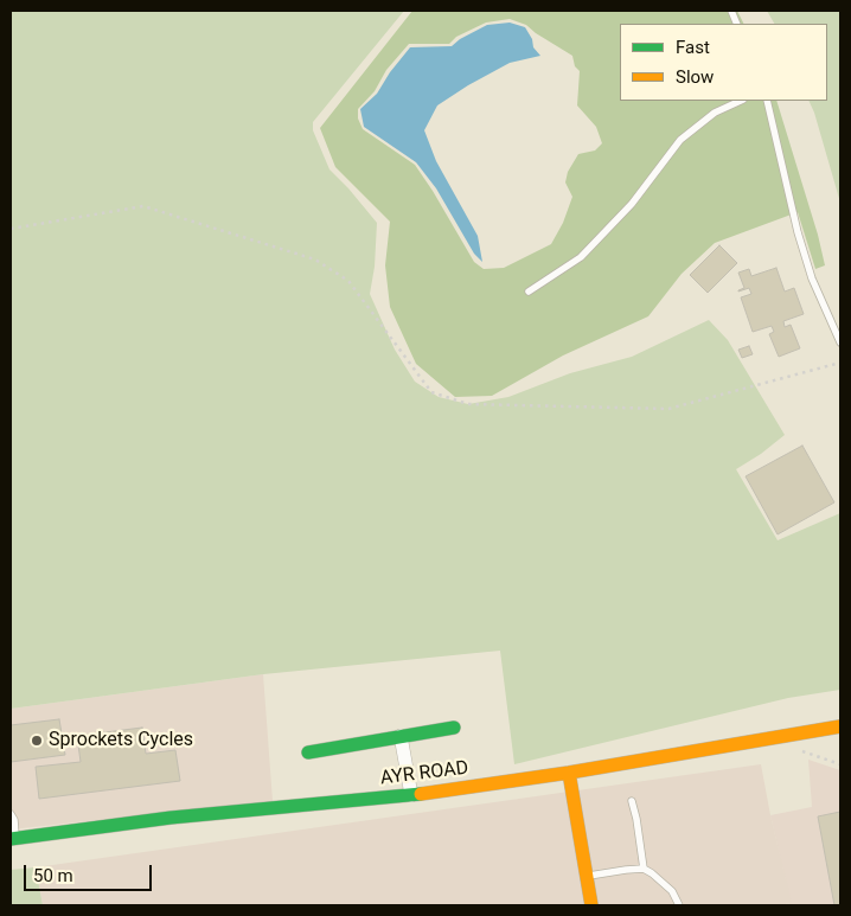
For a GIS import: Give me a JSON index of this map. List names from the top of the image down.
{
  "streets": {
    "main road": ["AYR ROAD"]
  },
  "places": ["Sprockets Cycles"],
  "legend": ["Fast", "Slow"],
  "scale_bar": "50 m"
}
